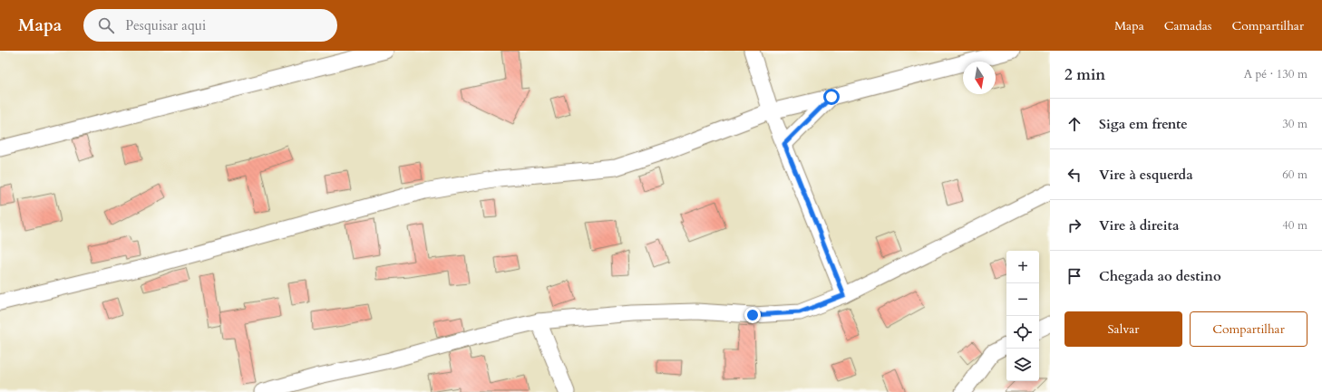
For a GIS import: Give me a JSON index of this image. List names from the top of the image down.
{
  "north": "bottom",
  "page": {
    "header": "Mapa",
    "search": "Pesquisar aqui",
    "nav": ["Mapa", "Camadas", "Compartilhar"],
    "heading": ["2 min", "A pé · 130 m"],
    "list": [
      ["Siga em frente", "30 m"],
      ["Vire à esquerda", "60 m"],
      ["Vire à direita", "40 m"],
      "Chegada ao destino"
    ],
    "map_buttons": ["+", "−"],
    "buttons": ["Salvar", "Compartilhar"]
  }
}
